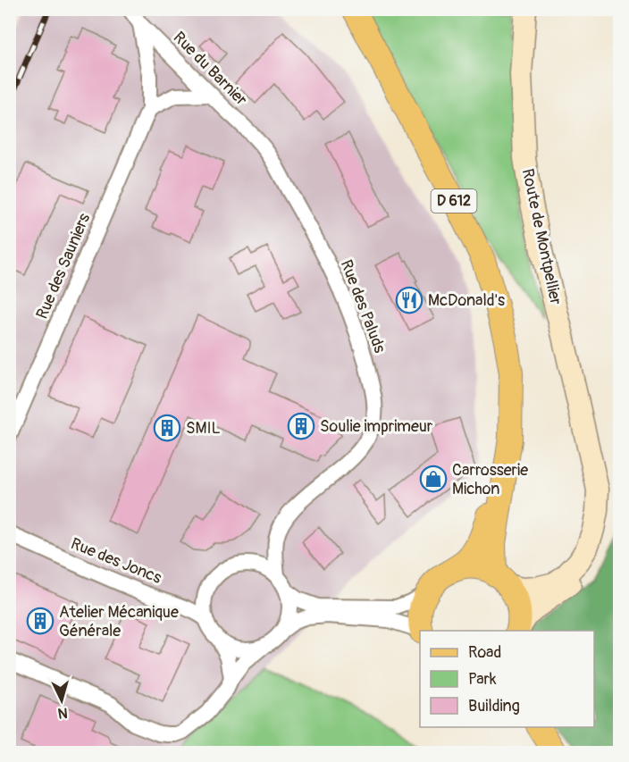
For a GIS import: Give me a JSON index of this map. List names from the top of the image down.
{
  "streets": {
    "main road": ["D 612", "Route de Montpellier"],
    "street": [
      "Rue du Barnier",
      "Rue des Sauniers",
      "Rue des Paluds",
      "Rue des Joncs"
    ]
  },
  "crossings": [
    ["Rue du Barnier", "Rue des Sauniers"],
    ["Rue du Barnier", "Rue des Paluds"],
    ["Rue des Paluds", "Rue des Joncs"]
  ],
  "places": {
    "restaurant": ["McDonald's"],
    "building": ["Soulie imprimeur", "SMIL", "Atelier Mécanique Générale"],
    "shop": ["Carrosserie Michon"]
  },
  "legend": ["Road", "Park", "Building"],
  "north": "bottom"
}
